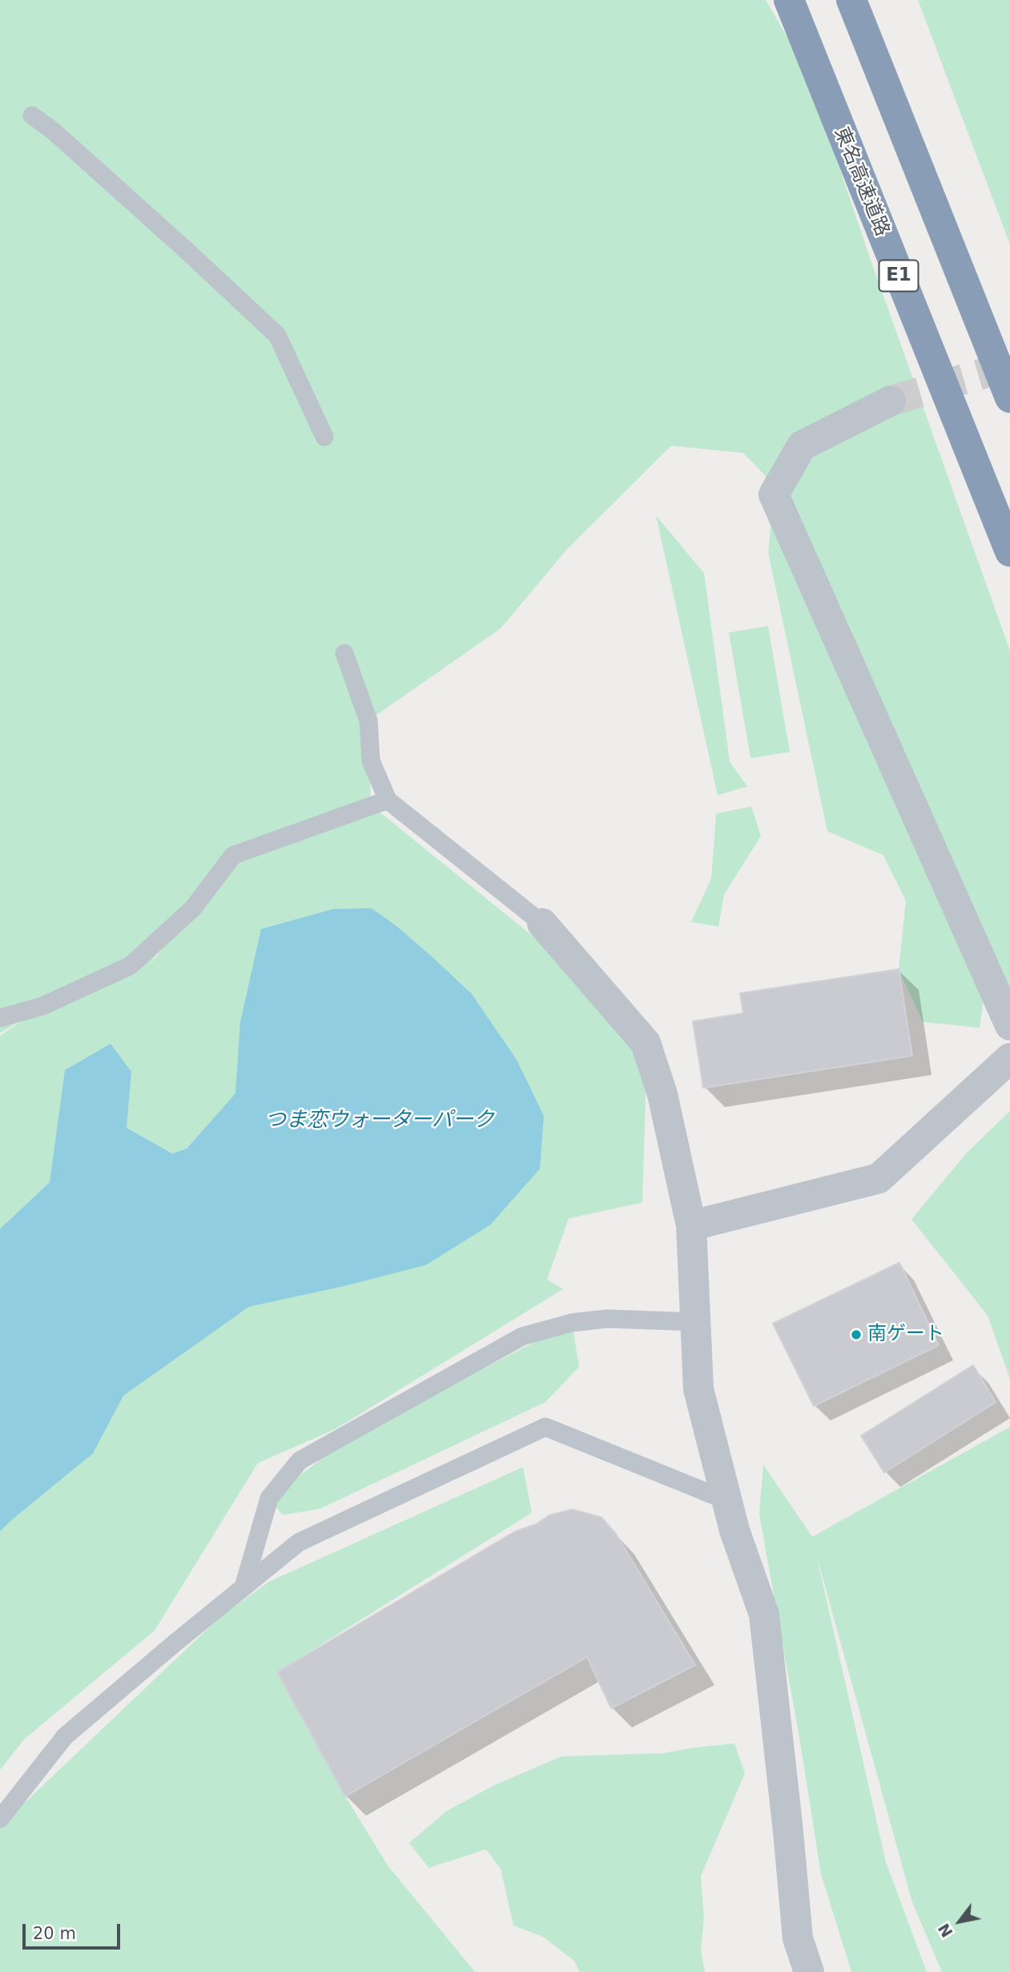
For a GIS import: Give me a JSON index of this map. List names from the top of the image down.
{
  "streets": {
    "highway": ["東名高速道路", "E1"]
  },
  "water": ["つま恋ウォーターパーク"],
  "places": ["南ゲート"],
  "scale_bar": "20 m",
  "north": "bottom left"
}
